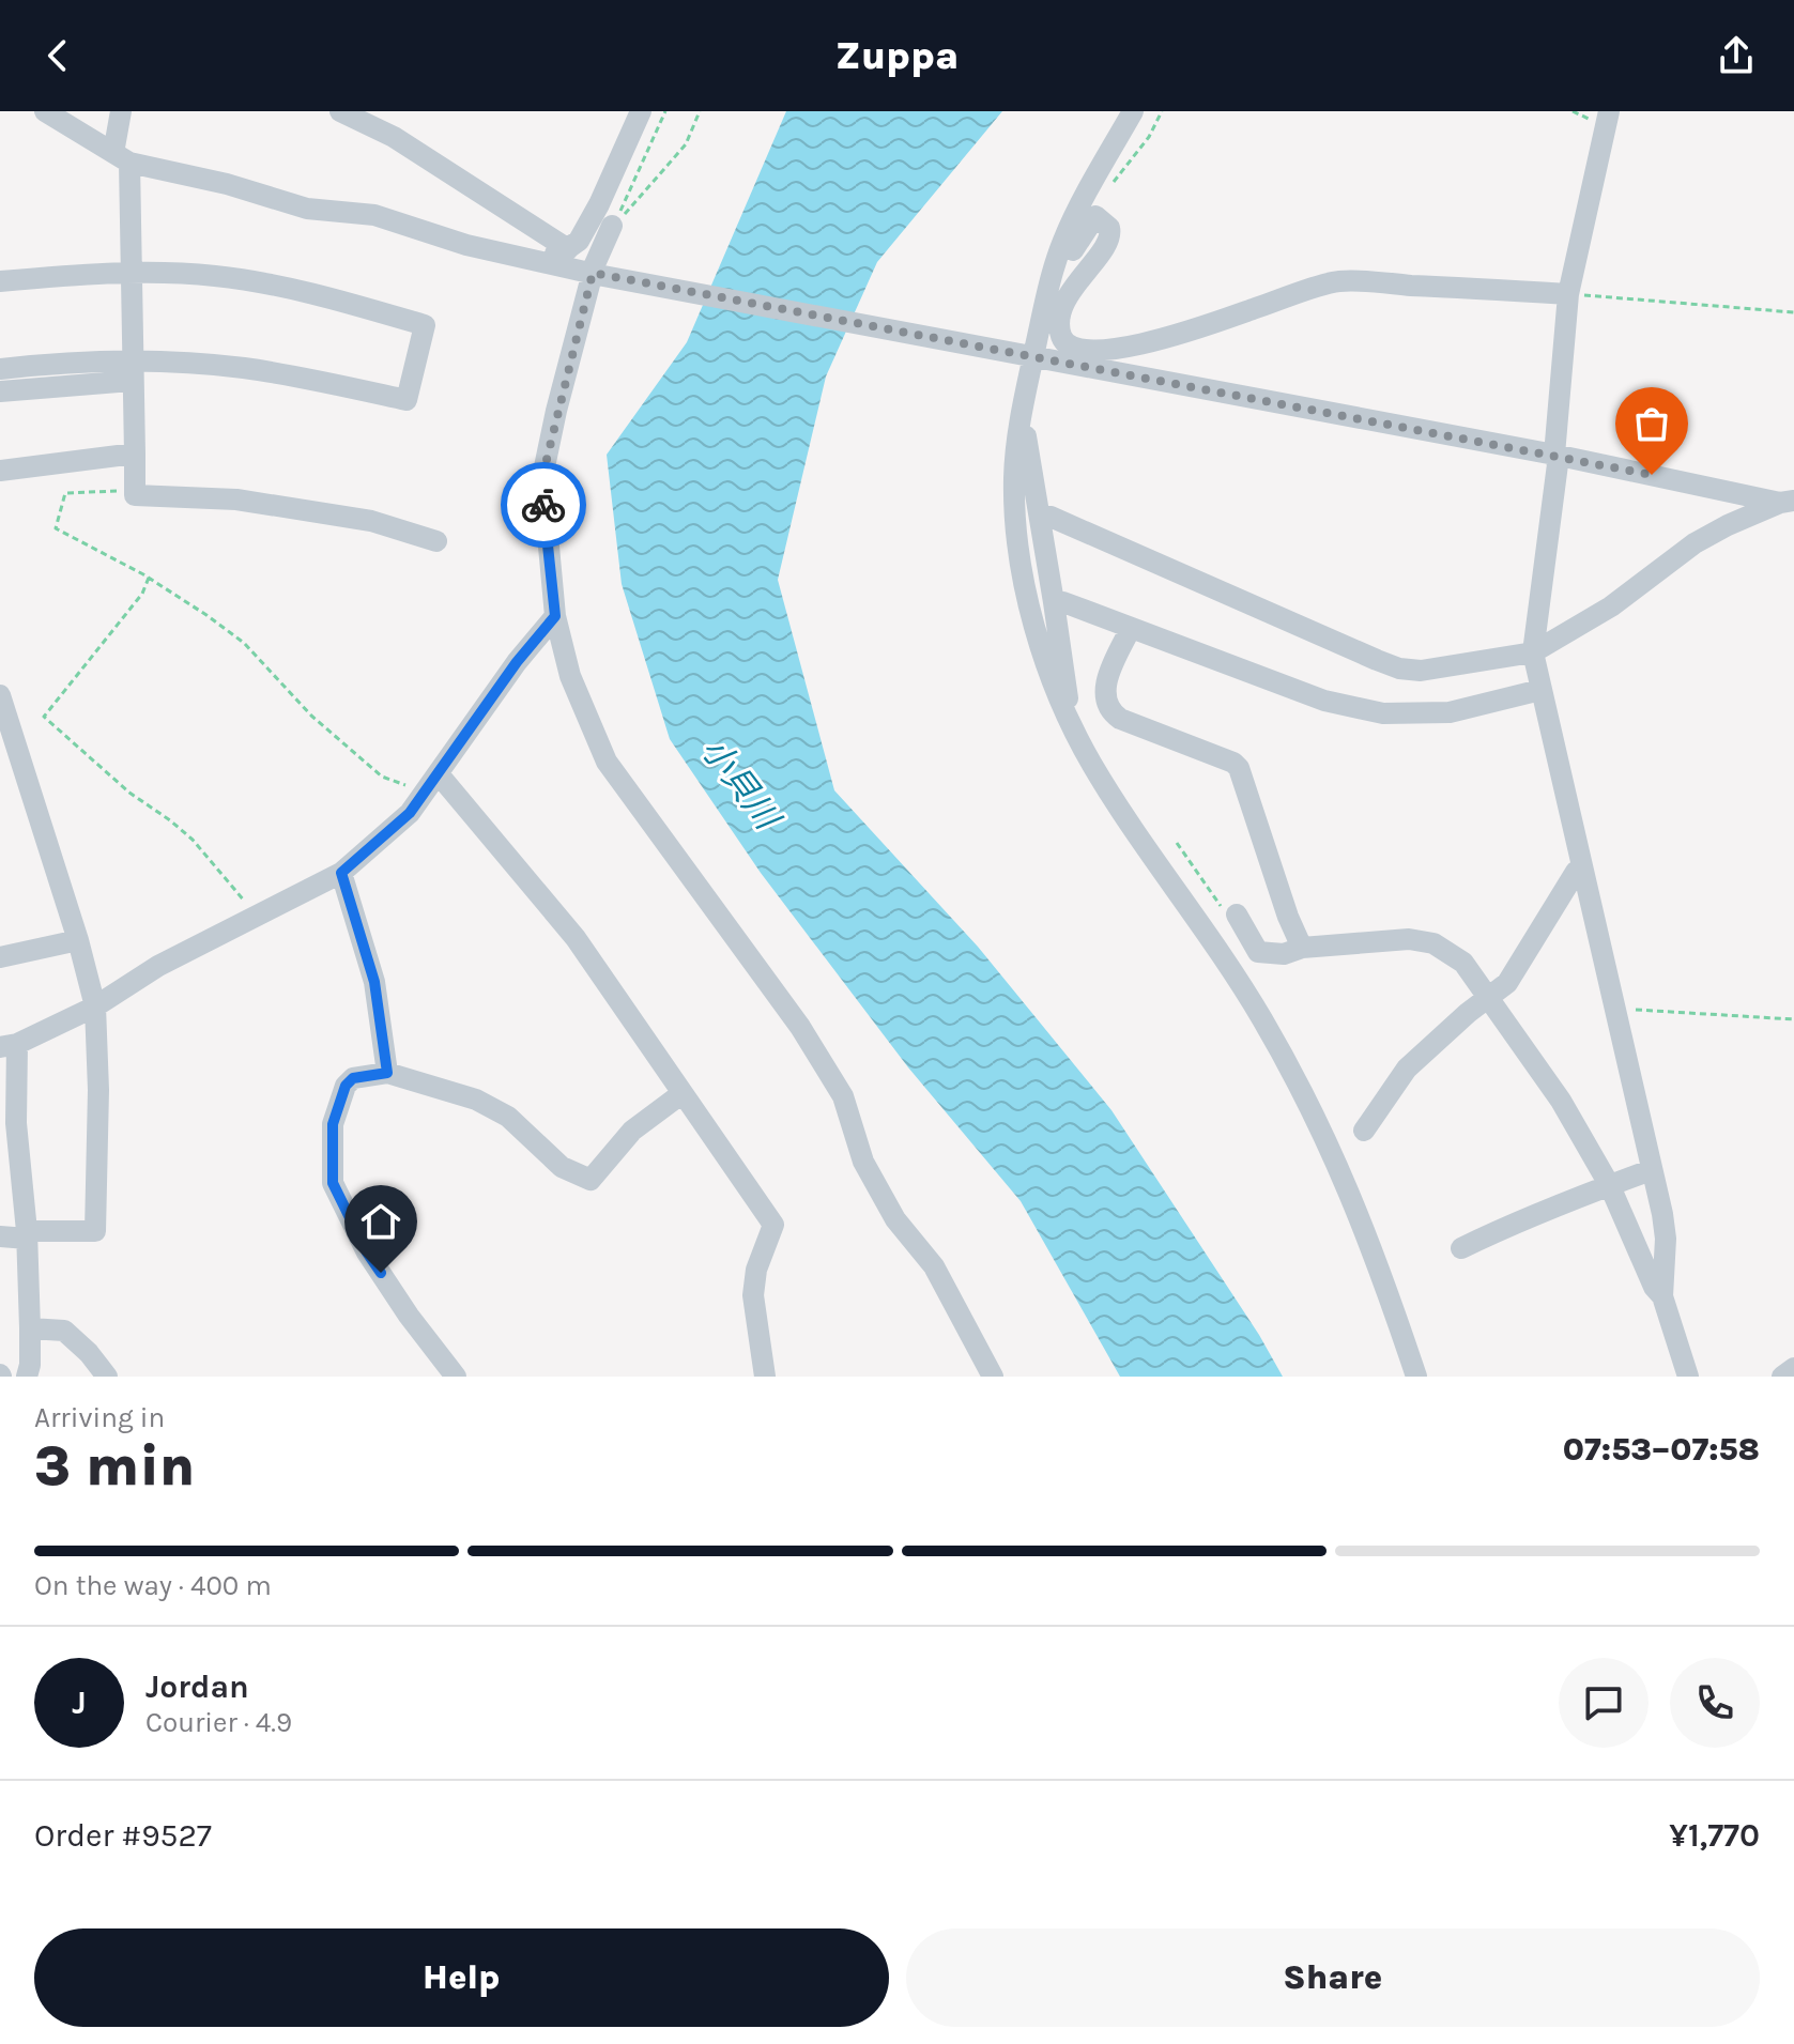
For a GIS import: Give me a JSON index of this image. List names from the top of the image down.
{
  "water": ["小貝川"],
  "page": {
    "header": "Zuppa",
    "heading": ["3 min", "Arriving in", "07:53–07:58"],
    "panel": [
      "Jordan",
      "Courier · 4.9",
      "Order #9527",
      "¥1,770"
    ],
    "bar": "On the way · 400 m",
    "round": "J",
    "buttons": ["Help", "Share"]
  }
}
